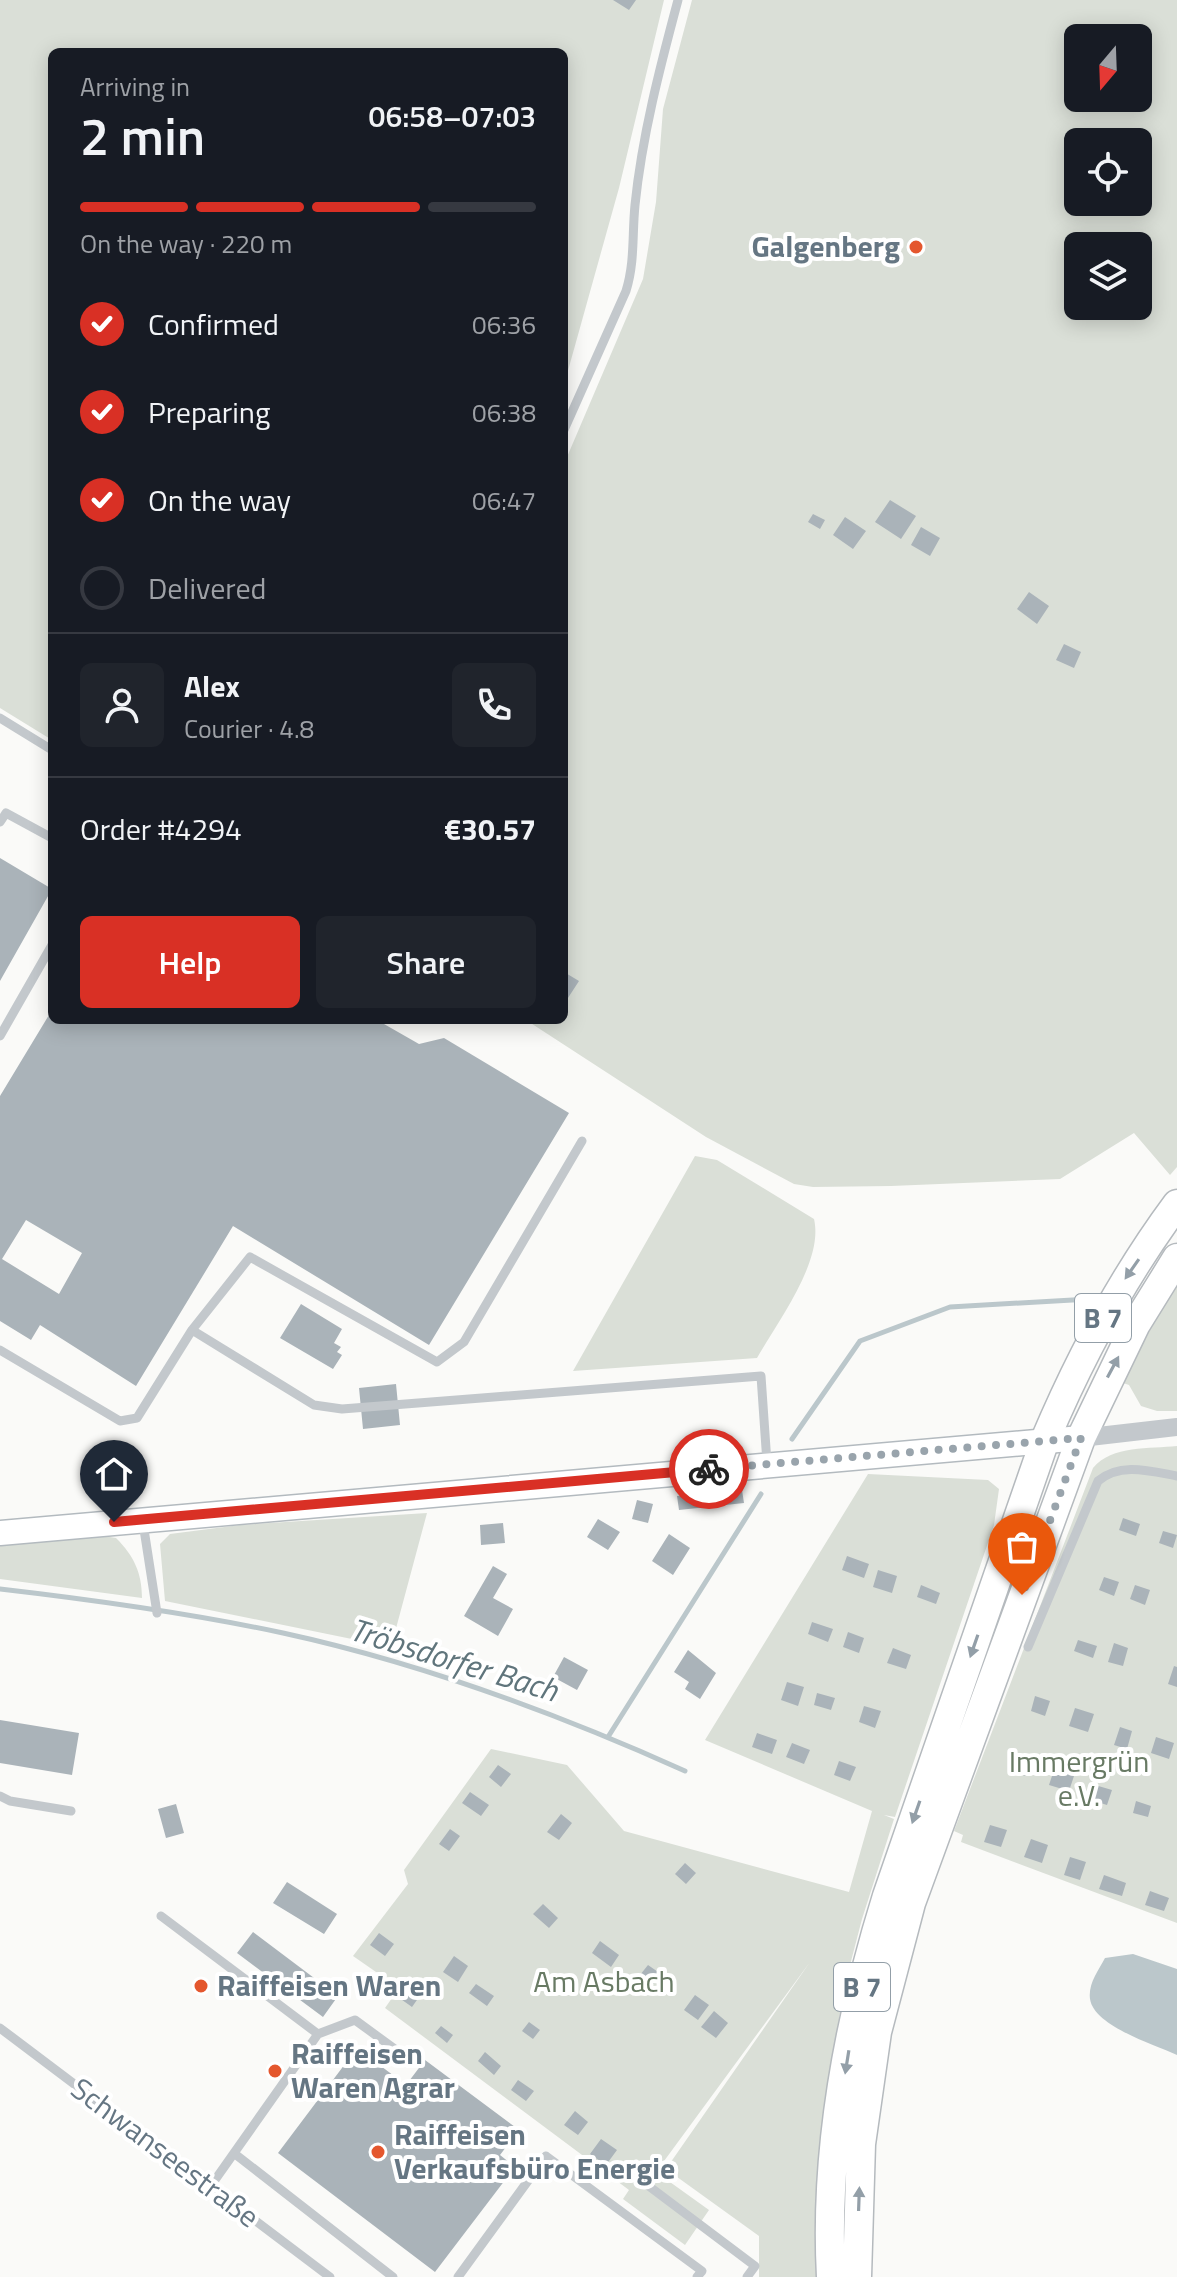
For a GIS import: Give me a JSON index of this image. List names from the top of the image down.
{
  "streets": {
    "main road": ["B 7"],
    "lane": ["Schwanseestraße"]
  },
  "water": ["Tröbsdorfer Bach"],
  "parks": ["Immergrün e.V.", "Am Asbach"],
  "places": [
    "Galgenberg",
    "Raiffeisen Waren",
    "Raiffeisen Waren Agrar",
    "Raiffeisen Verkaufsbüro Energie"
  ],
  "north": "bottom",
  "page": {
    "heading": ["2 min", "Arriving in", "06:58–07:03"],
    "panel": [
      "Alex",
      "Courier · 4.8",
      "Order #4294",
      "€30.57"
    ],
    "bar": "On the way · 220 m",
    "list": [
      ["Confirmed", "06:36"],
      ["Preparing", "06:38"],
      ["On the way", "06:47"],
      "Delivered"
    ],
    "buttons": ["Help", "Share"]
  }
}
